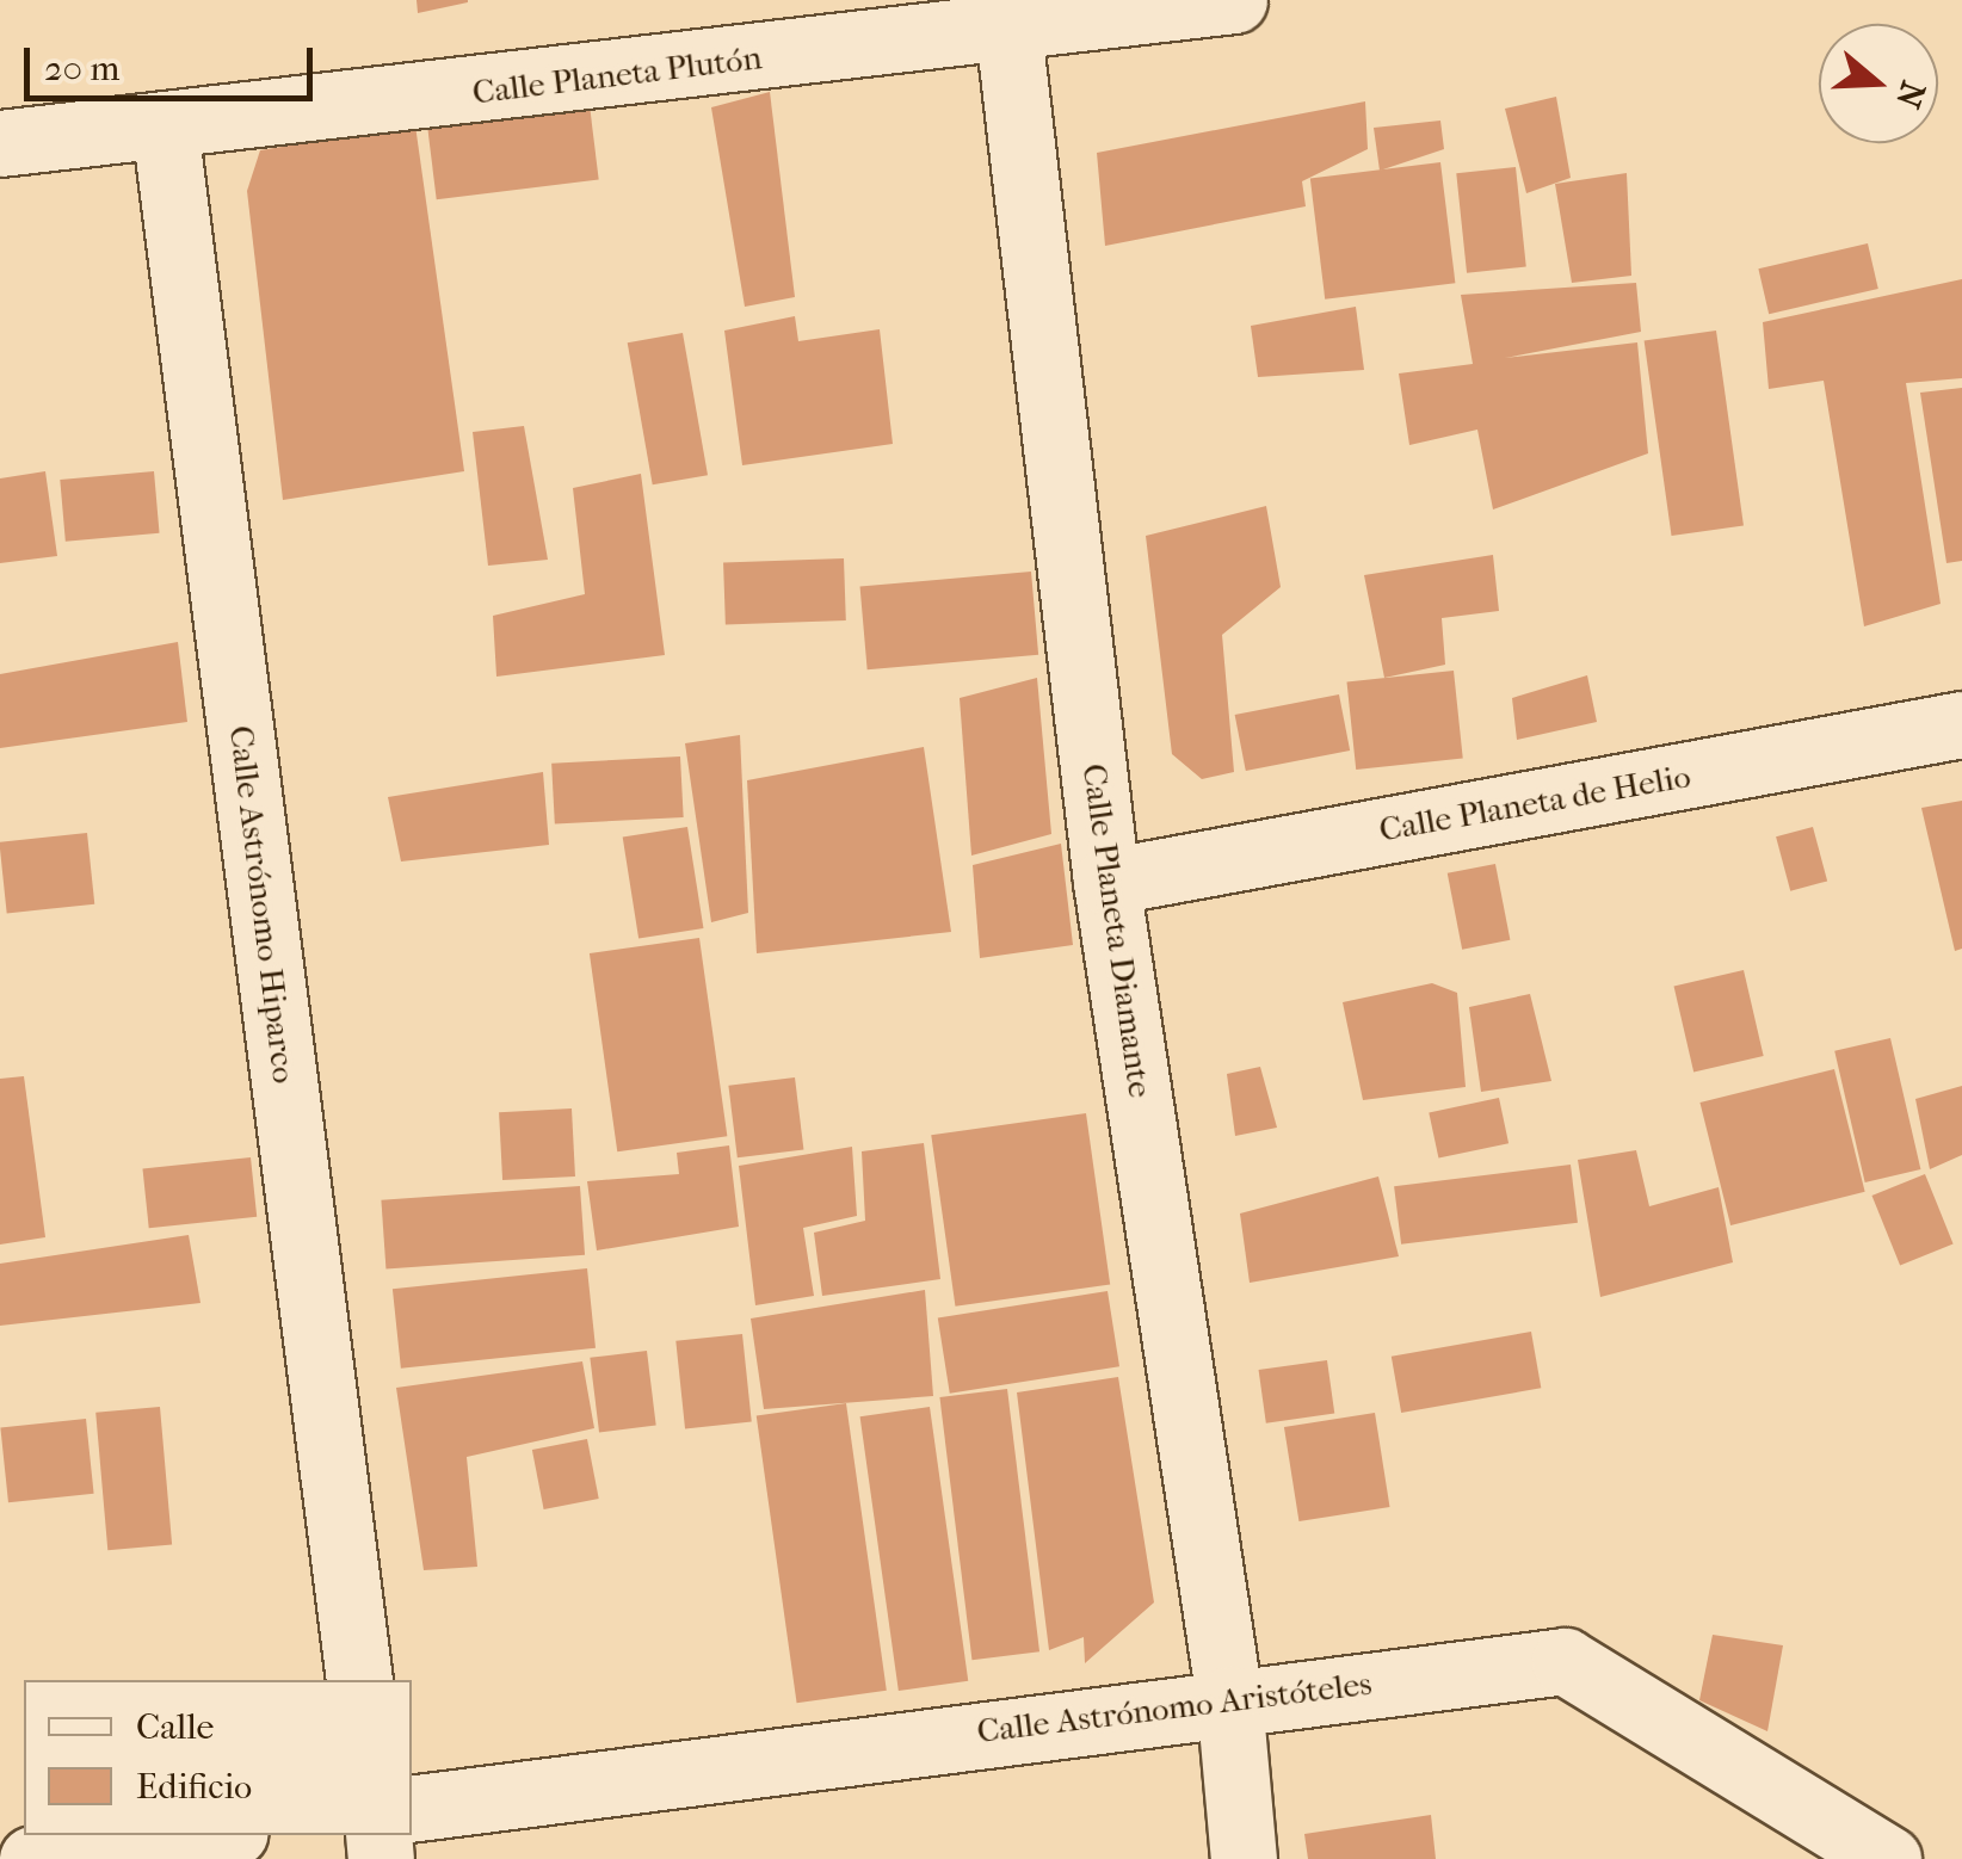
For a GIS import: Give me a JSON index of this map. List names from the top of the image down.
{
  "streets": {
    "street": [
      "Calle Planeta Plutón",
      "Calle Planeta de Helio",
      "Calle Astrónomo Hiparco",
      "Calle Planeta Diamante",
      "Calle Astrónomo Aristóteles"
    ]
  },
  "crossings": [
    ["Calle Planeta Plutón", "Calle Astrónomo Hiparco"],
    ["Calle Planeta Plutón", "Calle Planeta Diamante"],
    ["Calle Planeta de Helio", "Calle Planeta Diamante"],
    ["Calle Planeta Diamante", "Calle Astrónomo Aristóteles"]
  ],
  "legend": ["Calle", "Edificio"],
  "scale_bar": "20 m",
  "north": "right"
}
